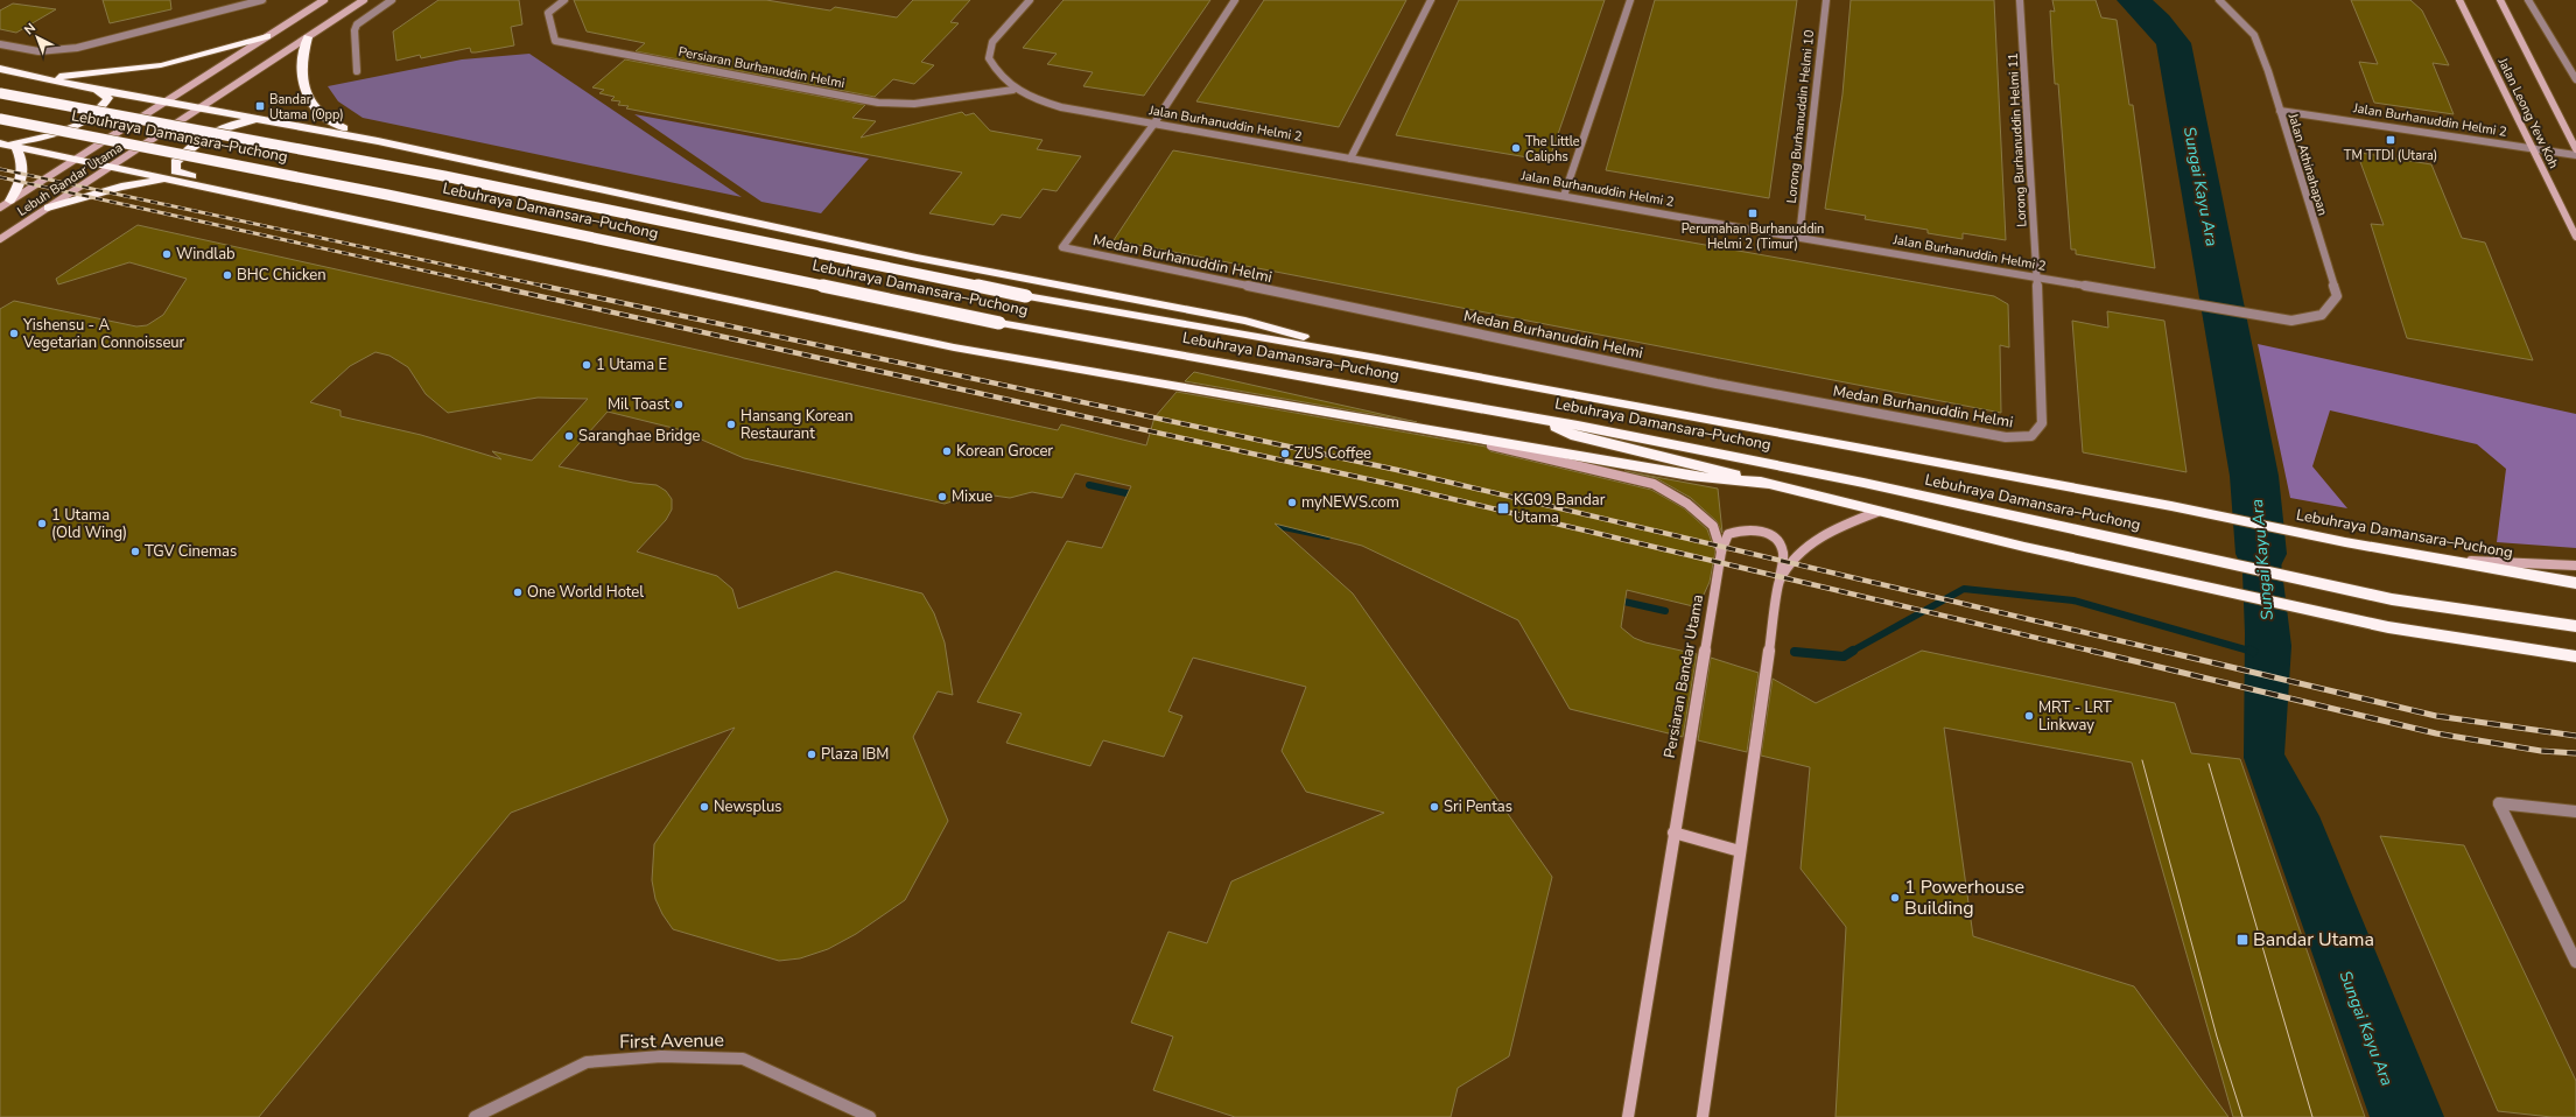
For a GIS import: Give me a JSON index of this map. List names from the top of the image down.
{
  "streets": {
    "highway": ["Lebuhraya Damansara–Puchong"],
    "main road": ["Jalan Leong Yew Koh", "Lebuh Bandar Utama", "Persiaran Bandar Utama"],
    "street": [
      "Persiaran Burhanuddin Helmi",
      "Lorong Burhanuddin Helmi 10",
      "Jalan Burhanuddin Helmi 2",
      "Lorong Burhanuddin Helmi 11",
      "Jalan Athinahapan",
      "Medan Burhanuddin Helmi",
      "First Avenue"
    ]
  },
  "crossings": [
    ["Persiaran Burhanuddin Helmi", "Jalan Burhanuddin Helmi 2"],
    ["Jalan Leong Yew Koh", "Jalan Burhanuddin Helmi 2"],
    ["Lorong Burhanuddin Helmi 10", "Jalan Burhanuddin Helmi 2"],
    ["Jalan Burhanuddin Helmi 2", "Lorong Burhanuddin Helmi 11"],
    ["Jalan Burhanuddin Helmi 2", "Jalan Athinahapan"],
    ["Jalan Burhanuddin Helmi 2", "Medan Burhanuddin Helmi"],
    ["Lorong Burhanuddin Helmi 11", "Medan Burhanuddin Helmi"]
  ],
  "water": ["Sungai Kayu Ara"],
  "places": {
    "transit": [
      "Bandar Utama (Opp)",
      "TM TTDI (Utara)",
      "Perumahan Burhanuddin Helmi 2 (Timur)",
      "KG09 Bandar Utama",
      "Bandar Utama"
    ],
    "other": [
      "The Little Caliphs",
      "Windlab",
      "BHC Chicken",
      "Yishensu - A Vegetarian Connoisseur",
      "1 Utama E",
      "Mil Toast",
      "Hansang Korean Restaurant",
      "Saranghae Bridge",
      "Korean Grocer",
      "ZUS Coffee",
      "Mixue",
      "myNEWS.com",
      "1 Utama (Old Wing)",
      "TGV Cinemas",
      "One World Hotel",
      "MRT - LRT Linkway",
      "Plaza IBM",
      "Newsplus",
      "Sri Pentas",
      "1 Powerhouse Building"
    ]
  },
  "north": "top left"
}
